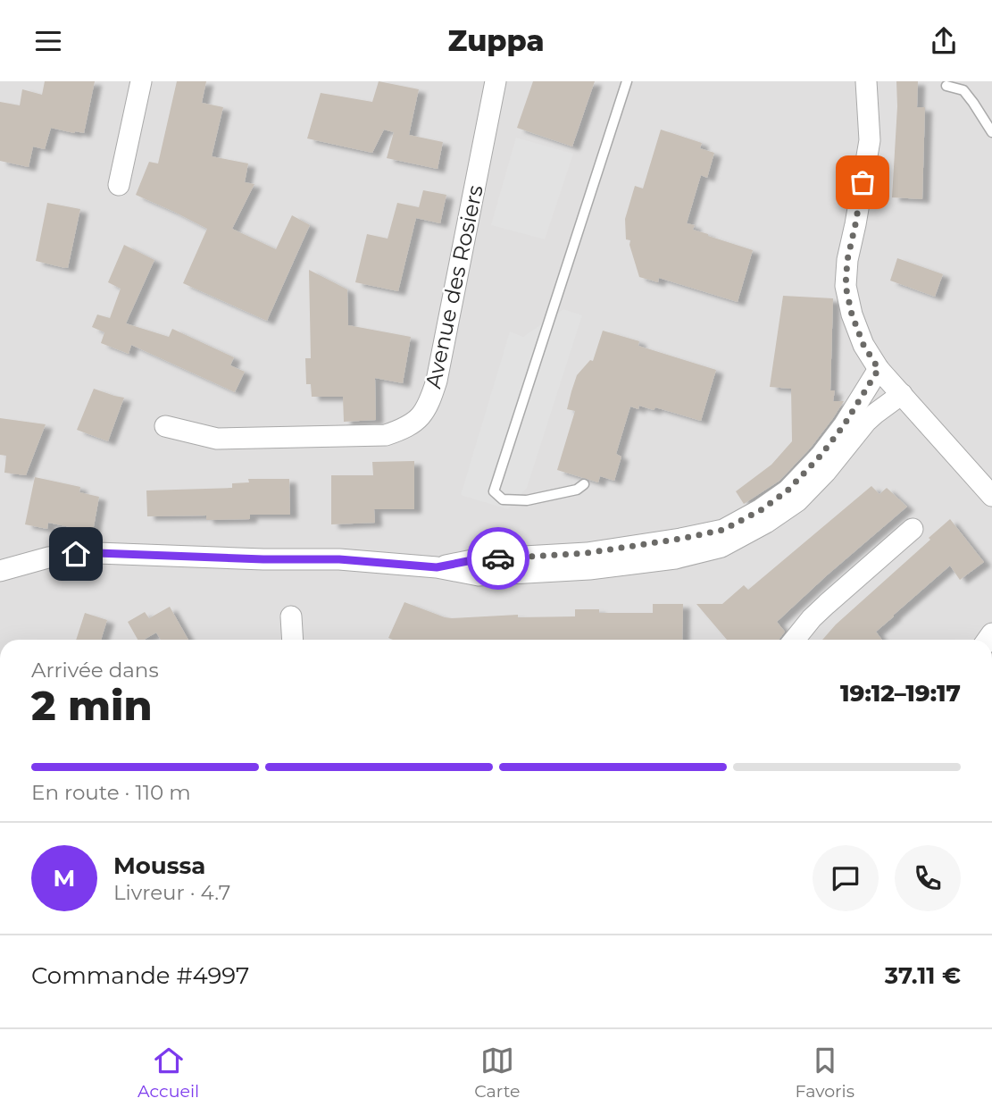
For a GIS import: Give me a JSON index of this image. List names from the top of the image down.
{
  "streets": {
    "street": ["Avenue des Rosiers"]
  },
  "page": {
    "header": "Zuppa",
    "heading": ["2 min", "Arrivée dans", "19:12–19:17"],
    "panel": [
      "Moussa",
      "Livreur · 4.7",
      "Commande #4997",
      "37.11 €"
    ],
    "bar": "En route · 110 m",
    "round": "M",
    "tabs": ["Accueil", "Carte", "Favoris"]
  }
}
